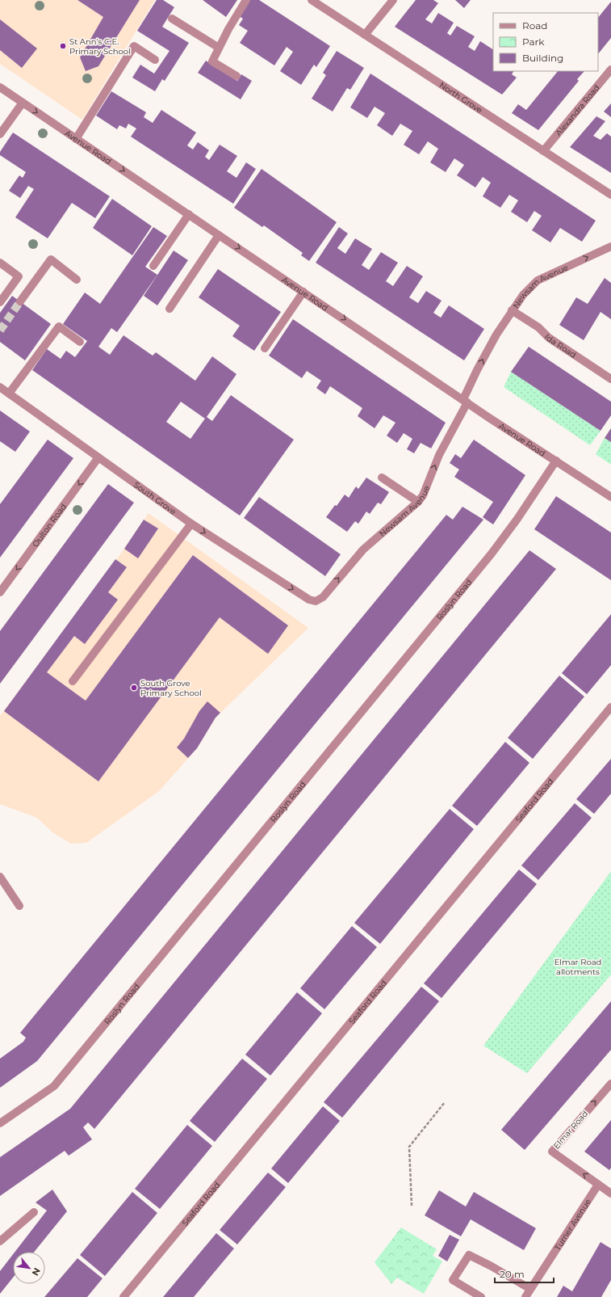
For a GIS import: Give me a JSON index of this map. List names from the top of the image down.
{
  "streets": {
    "street": [
      "North Grove",
      "Alexandra Road",
      "Avenue Road",
      "Newsam Avenue",
      "Ida Road",
      "South Grove",
      "Oulton Road",
      "Roslyn Road",
      "Seaford Road",
      "Elmar Road",
      "Turner Avenue"
    ]
  },
  "crossings": [
    ["North Grove", "Alexandra Road"],
    ["Avenue Road", "Newsam Avenue"],
    ["Avenue Road", "Roslyn Road"],
    ["Newsam Avenue", "Ida Road"],
    ["Newsam Avenue", "South Grove"],
    ["South Grove", "Oulton Road"],
    ["Elmar Road", "Turner Avenue"]
  ],
  "one_way": [
    "Avenue Road",
    "Newsam Avenue",
    "South Grove",
    "Oulton Road"
  ],
  "parks": ["Elmar Road allotments"],
  "places": ["St Ann's C.E. Primary School", "South Grove Primary School"],
  "legend": ["Road", "Park", "Building"],
  "scale_bar": "20 m",
  "north": "bottom right"
}
